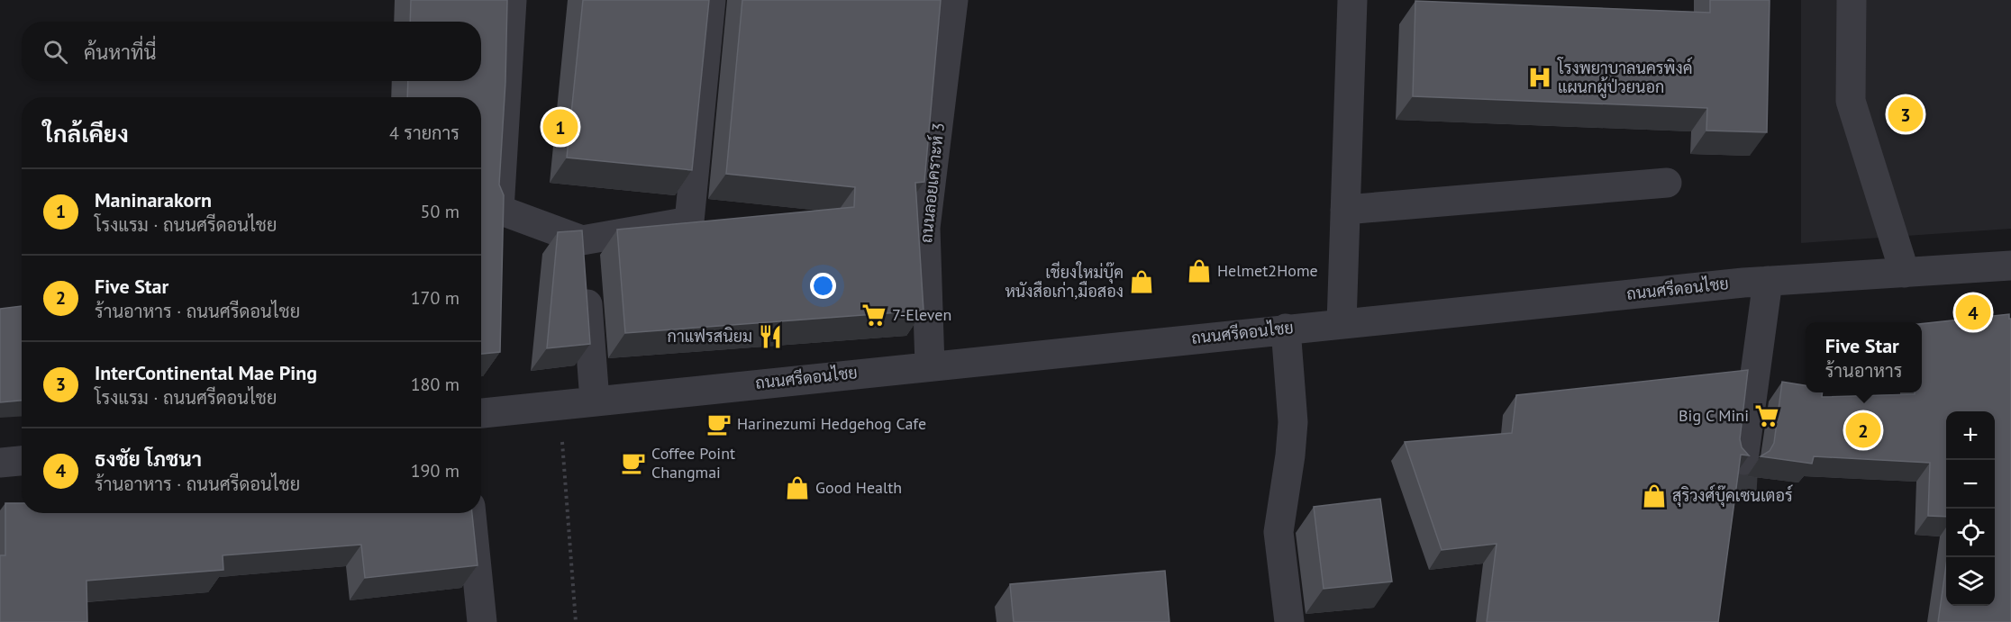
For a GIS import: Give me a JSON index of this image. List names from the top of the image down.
{
  "streets": {
    "street": ["ถนนลอยเคราะห์ 3", "ถนนศรีดอนไชย"]
  },
  "crossings": [
    ["ถนนลอยเคราะห์ 3", "ถนนศรีดอนไชย"]
  ],
  "places": {
    "hospital": ["โรงพยาบาลนครพิงค์ แผนกผู้ป่วยนอก"],
    "shop": [
      "Helmet2Home",
      "เชียงใหม่บุ๊ค หนังสือเก่า,มือสอง",
      "Good Health",
      "สุริวงศ์บุ๊คเซนเตอร์"
    ],
    "supermarket": ["7-Eleven", "Big C Mini"],
    "restaurant": ["กาแฟรสนิยม"],
    "cafe": ["Harinezumi Hedgehog Cafe", "Coffee Point Changmai"]
  },
  "page": {
    "search": "ค้นหาที่นี่",
    "pins": [
      "3",
      "1",
      "4",
      "2"
    ],
    "heading": ["ใกล้เคียง", "4 รายการ"],
    "list": [
      {
        "mark": "1",
        "name": "Maninarakorn",
        "note": "โรงแรม · ถนนศรีดอนไชย",
        "value": "50 m"
      },
      {
        "mark": "2",
        "name": "Five Star",
        "note": "ร้านอาหาร · ถนนศรีดอนไชย",
        "value": "170 m"
      },
      {
        "mark": "3",
        "name": "InterContinental Mae Ping",
        "note": "โรงแรม · ถนนศรีดอนไชย",
        "value": "180 m"
      },
      {
        "mark": "4",
        "name": "ธงชัย โภชนา",
        "note": "ร้านอาหาร · ถนนศรีดอนไชย",
        "value": "190 m"
      }
    ],
    "popup": ["Five Star", "ร้านอาหาร"],
    "map_buttons": ["+", "−"]
  }
}
